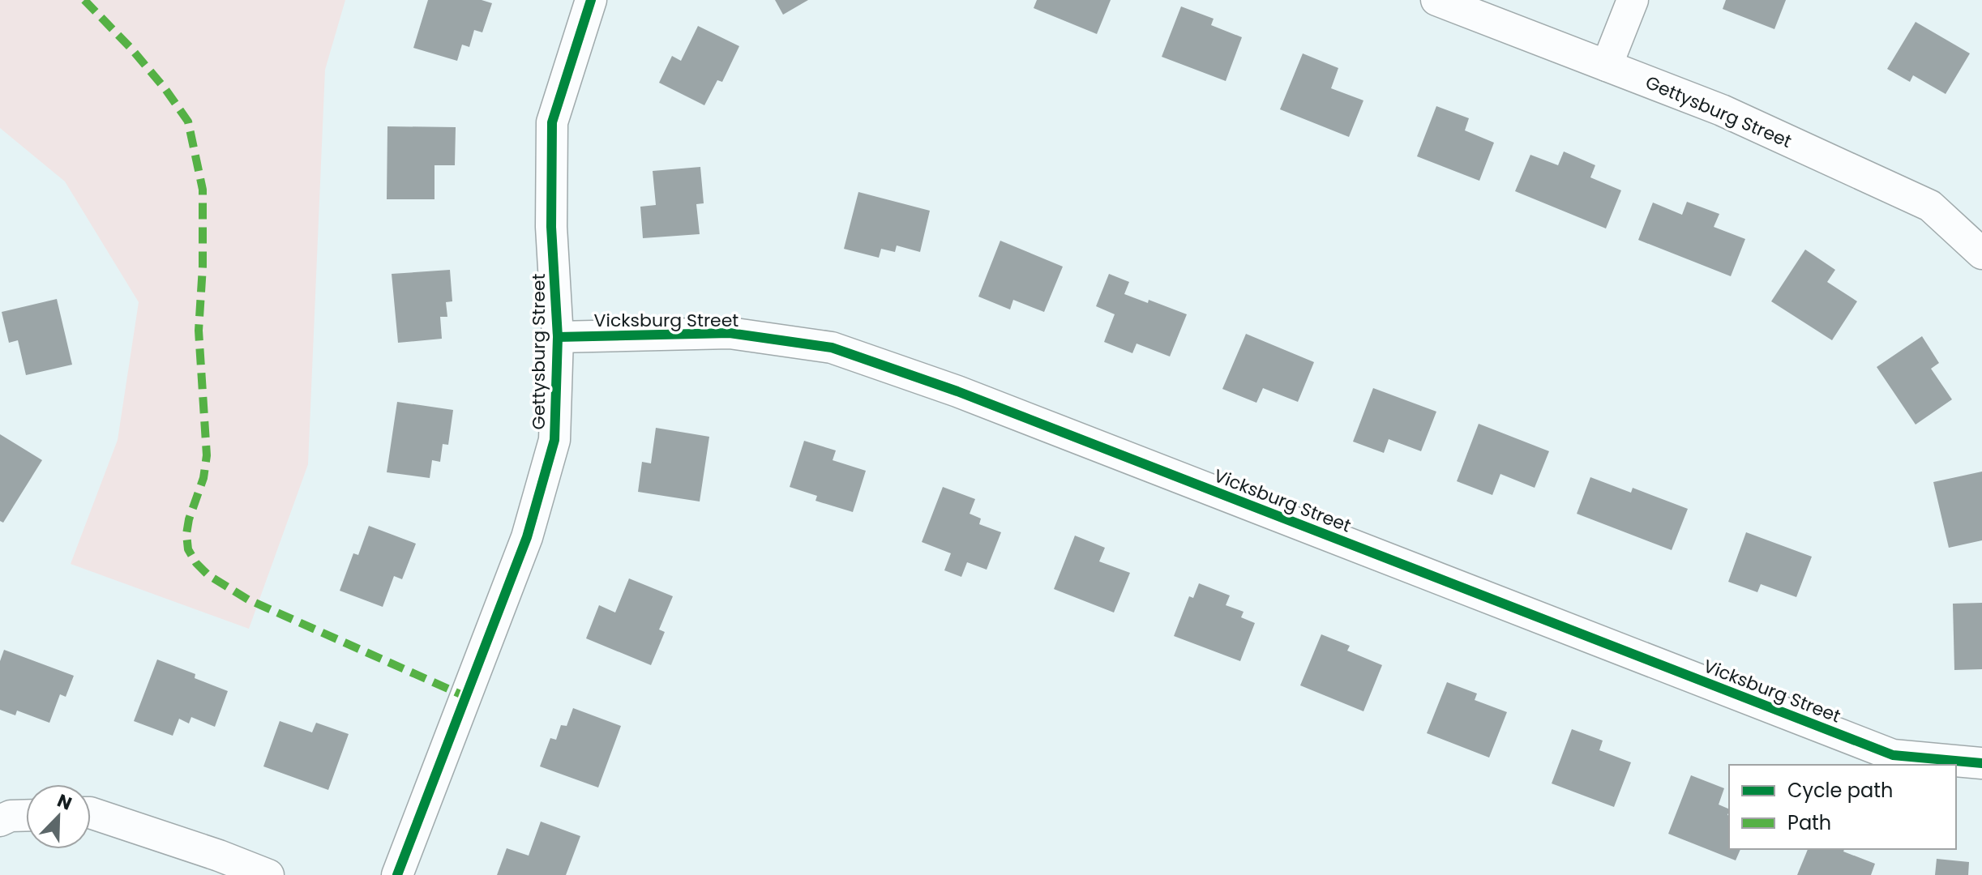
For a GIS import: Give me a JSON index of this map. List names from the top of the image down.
{
  "streets": {
    "street": ["Gettysburg Street", "Vicksburg Street"]
  },
  "crossings": [
    ["Gettysburg Street", "Vicksburg Street"]
  ],
  "legend": ["Cycle path", "Path"],
  "north": "top right"
}
